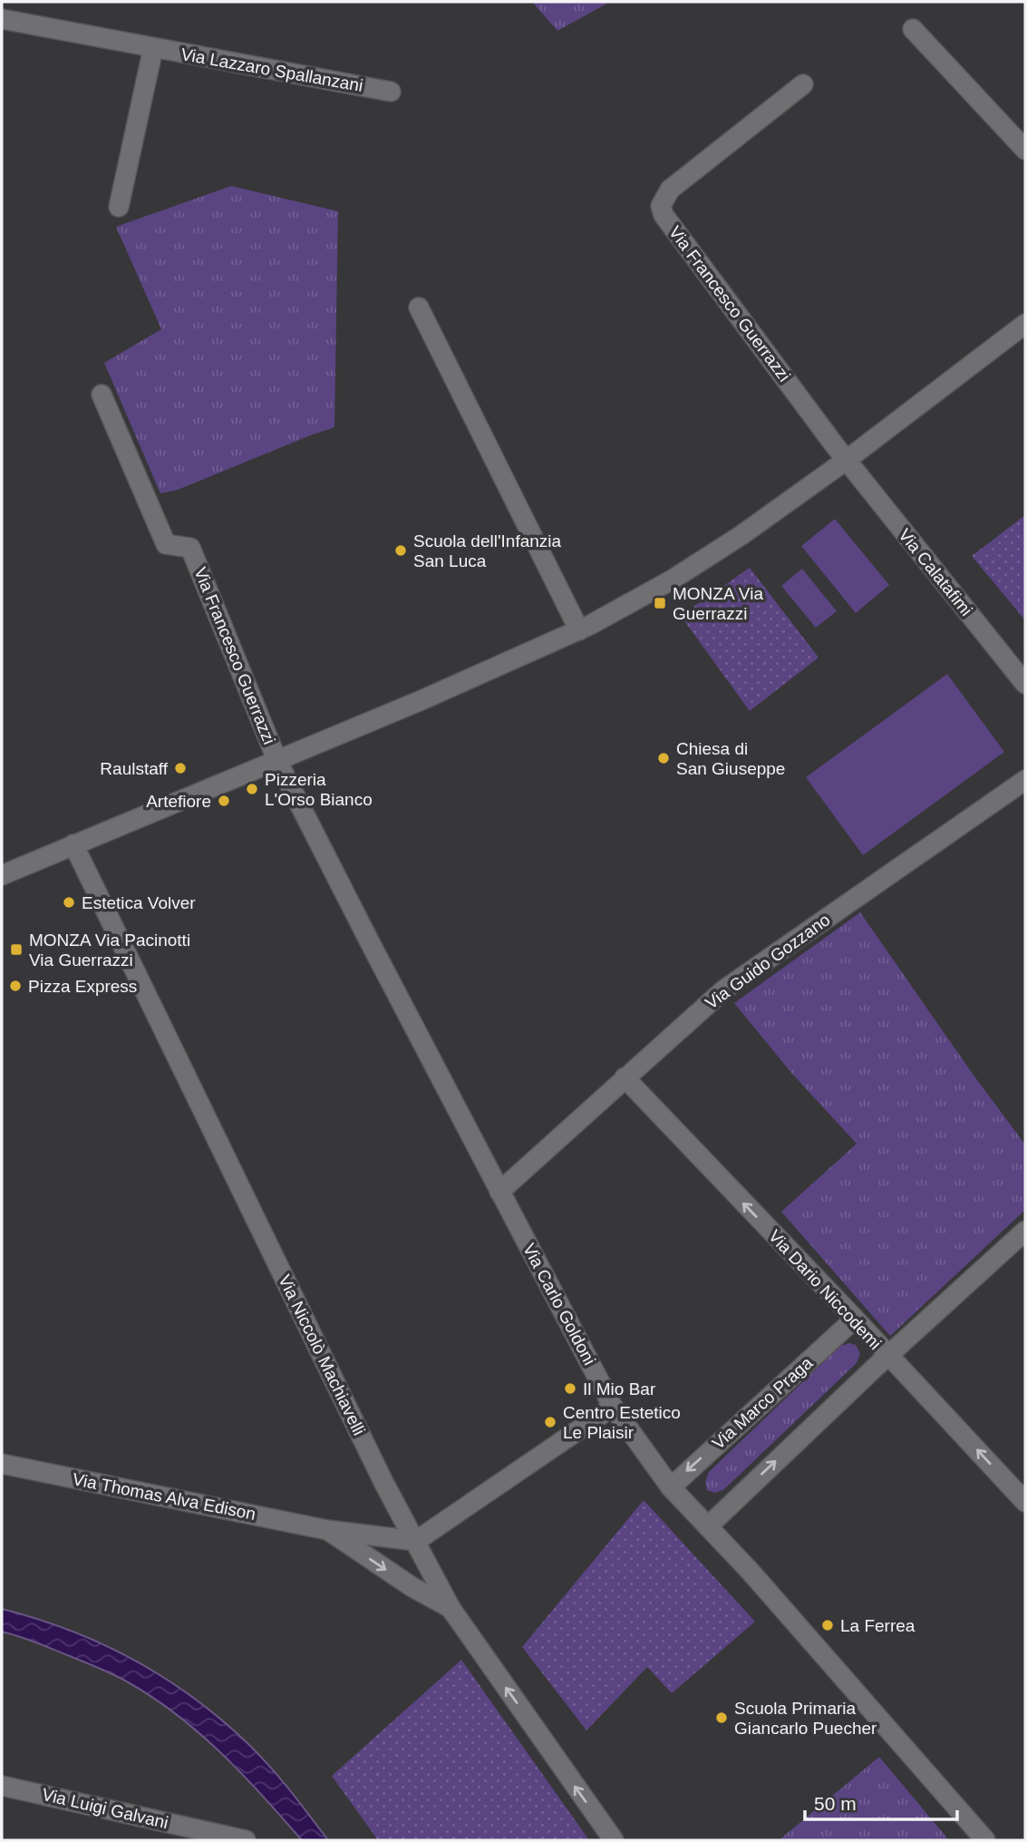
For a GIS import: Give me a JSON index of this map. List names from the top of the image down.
{
  "streets": {
    "street": [
      "Via Lazzaro Spallanzani",
      "Via Francesco Guerrazzi",
      "Via Calatafimi",
      "Via Guido Gozzano",
      "Via Dario Niccodemi",
      "Via Carlo Goldoni",
      "Via Niccolò Machiavelli",
      "Via Marco Praga",
      "Via Thomas Alva Edison",
      "Via Luigi Galvani"
    ]
  },
  "crossings": [
    ["Via Francesco Guerrazzi", "Via Calatafimi"],
    ["Via Francesco Guerrazzi", "Via Carlo Goldoni"],
    ["Via Francesco Guerrazzi", "Via Niccolò Machiavelli"],
    ["Via Guido Gozzano", "Via Dario Niccodemi"],
    ["Via Guido Gozzano", "Via Carlo Goldoni"],
    ["Via Dario Niccodemi", "Via Marco Praga"],
    ["Via Carlo Goldoni", "Via Marco Praga"],
    ["Via Niccolò Machiavelli", "Via Thomas Alva Edison"]
  ],
  "one_way": ["Via Dario Niccodemi"],
  "places": {
    "other": [
      "Scuola dell'Infanzia San Luca",
      "Chiesa di San Giuseppe",
      "Raulstaff",
      "Pizzeria L'Orso Bianco",
      "Artefiore",
      "Estetica Volver",
      "Pizza Express",
      "Il Mio Bar",
      "Centro Estetico Le Plaisir",
      "La Ferrea",
      "Scuola Primaria Giancarlo Puecher"
    ],
    "transit": ["MONZA Via Guerrazzi", "MONZA Via Pacinotti Via Guerrazzi"]
  },
  "scale_bar": "50 m"
}
